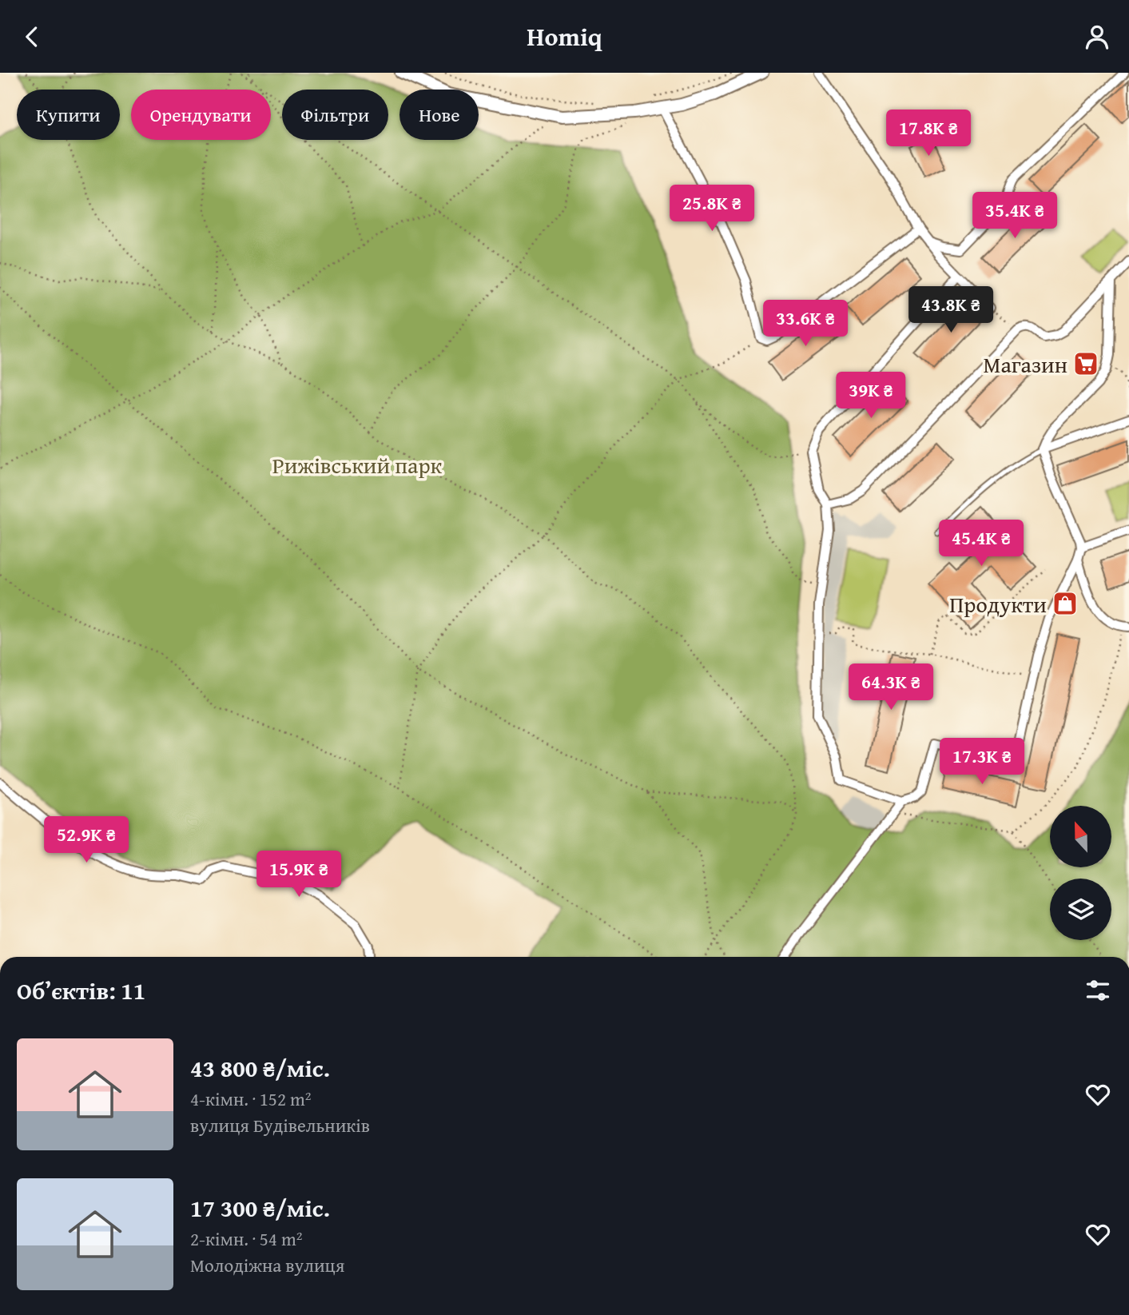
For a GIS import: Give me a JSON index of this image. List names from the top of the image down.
{
  "parks": ["Рижівський парк"],
  "places": {
    "supermarket": ["Магазин"],
    "shop": ["Продукти"]
  },
  "north": "top",
  "page": {
    "header": "Homiq",
    "chip": [
      "Купити",
      "Орендувати",
      "Фільтри",
      "Нове"
    ],
    "price": [
      "17.8K ₴",
      "25.8K ₴",
      "35.4K ₴",
      "43.8K ₴",
      "33.6K ₴",
      "39K ₴",
      "45.4K ₴",
      "64.3K ₴",
      "17.3K ₴",
      "52.9K ₴",
      "15.9K ₴"
    ],
    "heading": "Об’єктів: 11",
    "list": [
      {
        "name": "43 800 ₴/міс.",
        "note": "4-кімн. · 152 m² · вулиця Будівельників"
      },
      {
        "name": "17 300 ₴/міс.",
        "note": "2-кімн. · 54 m² · Молодіжна вулиця"
      }
    ]
  }
}
